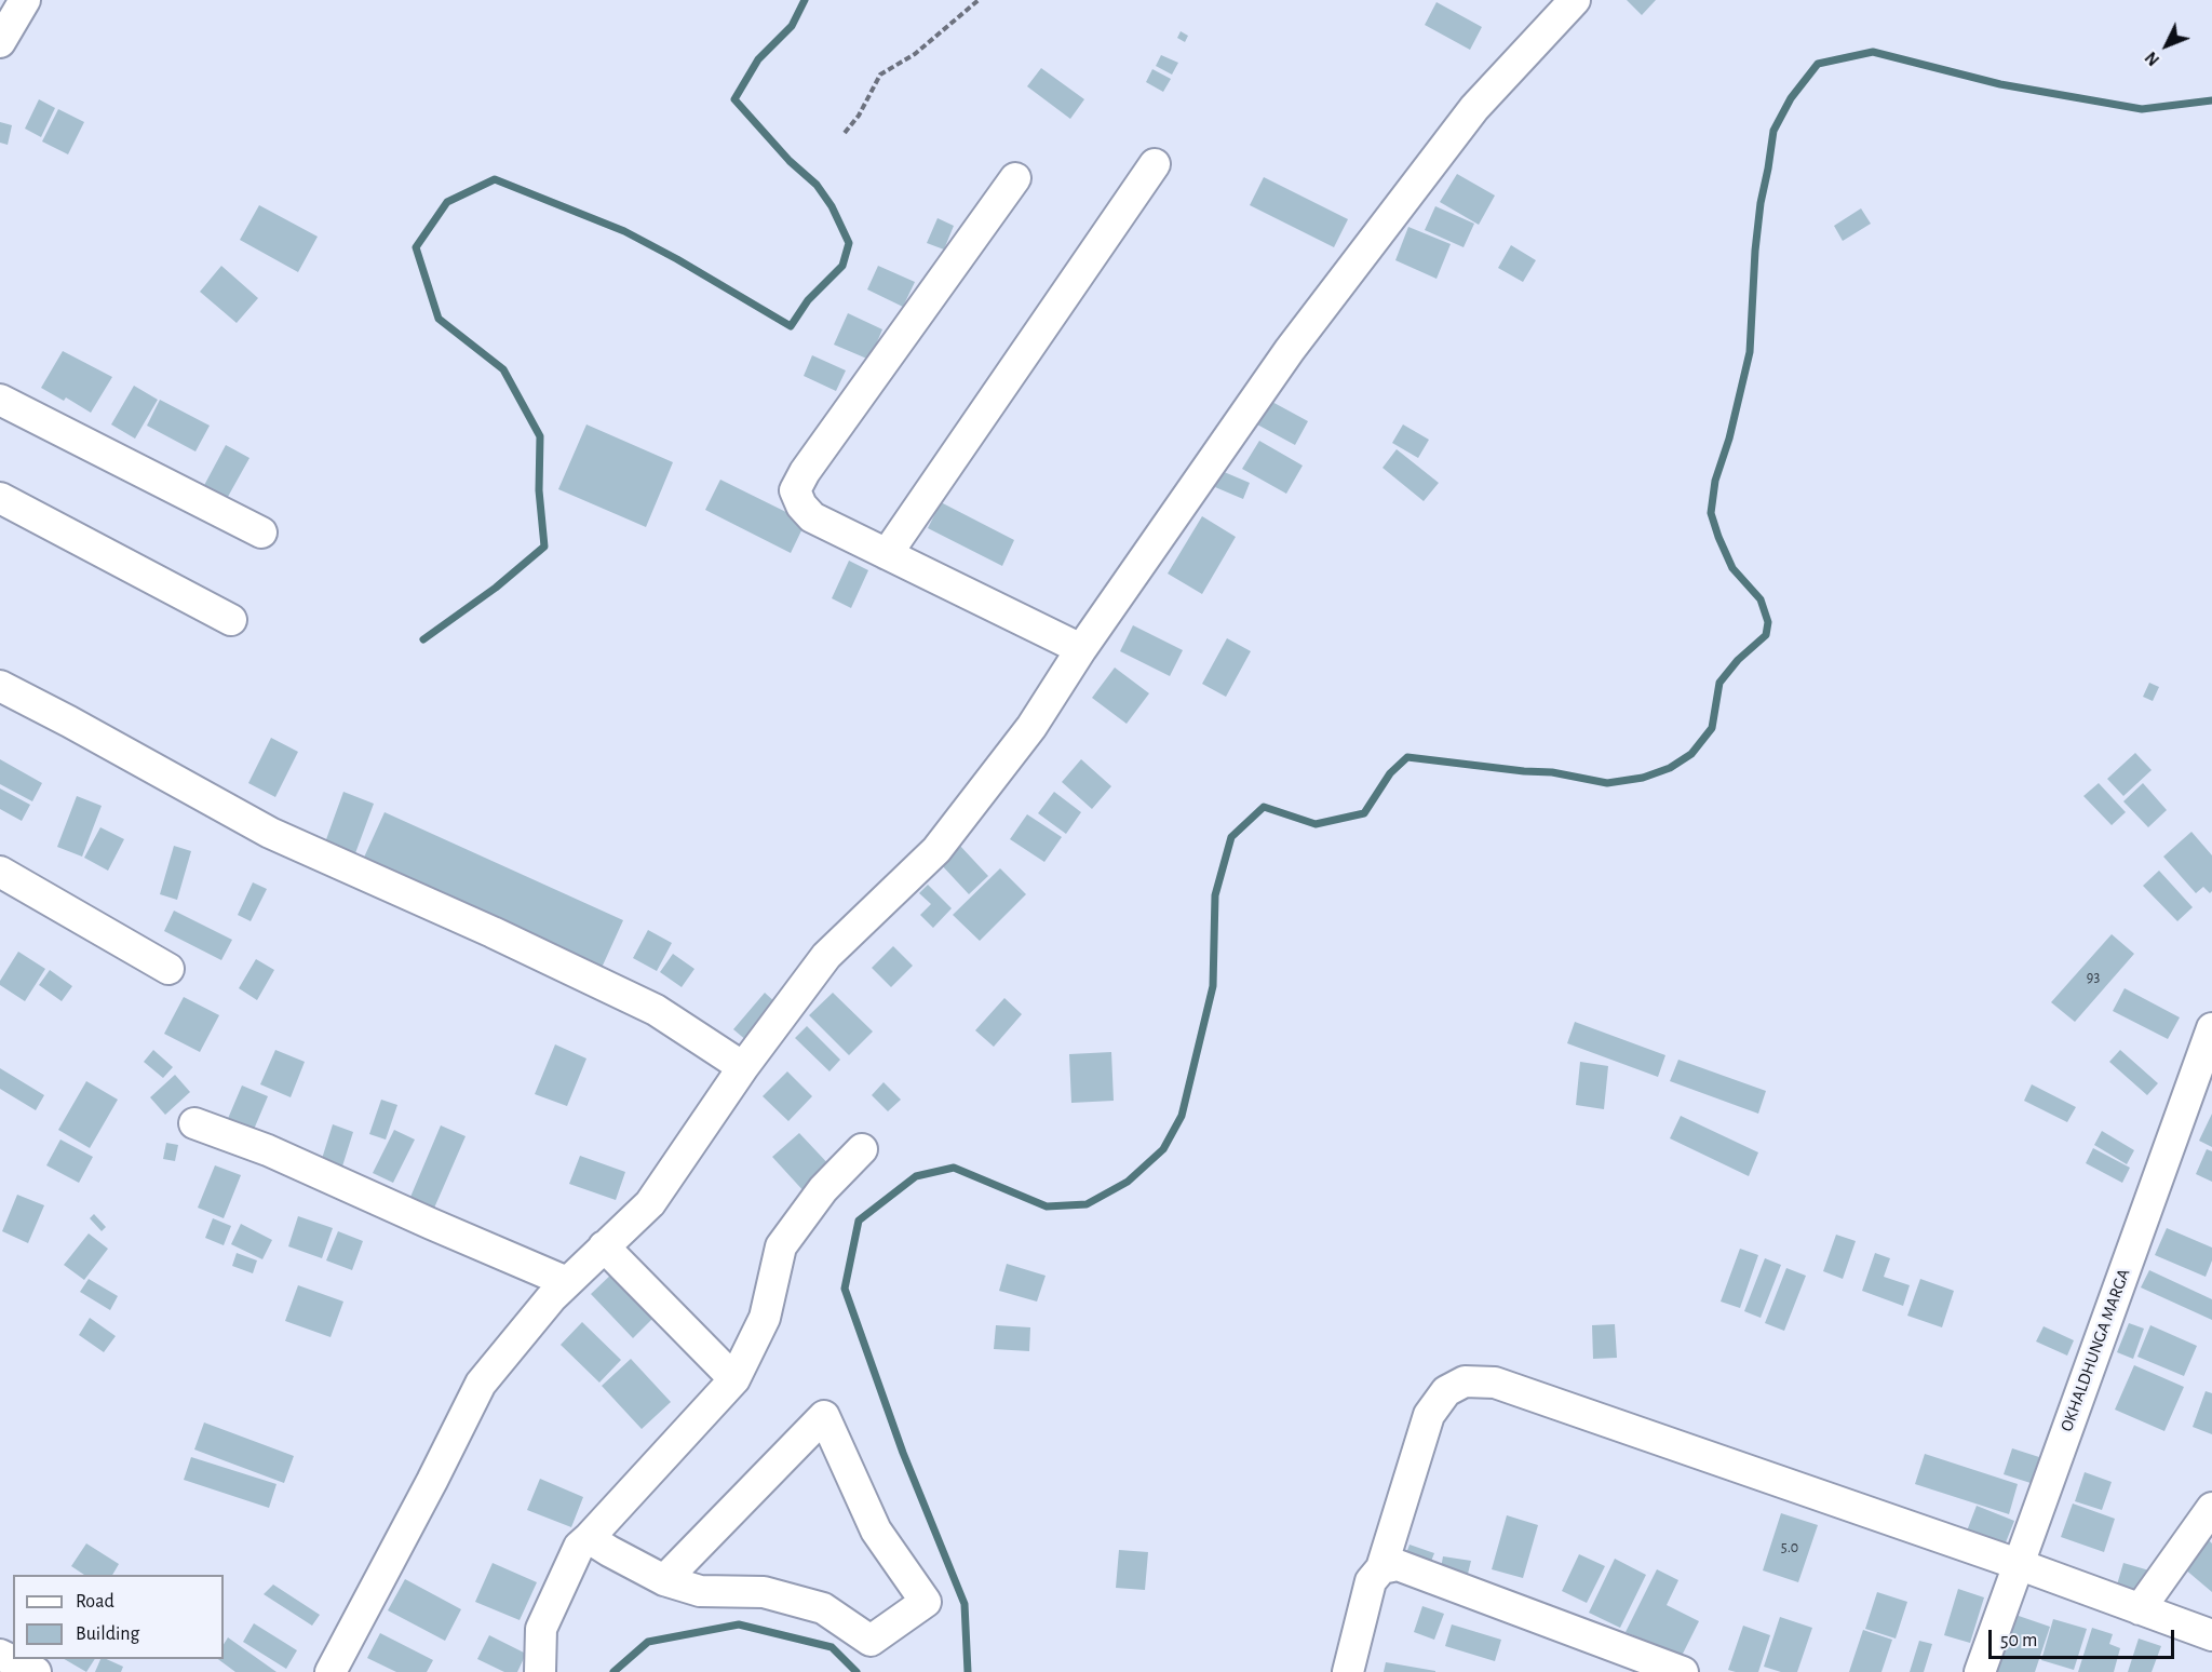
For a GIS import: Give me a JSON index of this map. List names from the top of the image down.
{
  "streets": {
    "street": ["OKHALDHUNGA MARGA"]
  },
  "house_numbers": ["93", "5.0"],
  "legend": ["Road", "Building"],
  "scale_bar": "50 m",
  "north": "bottom left"
}
